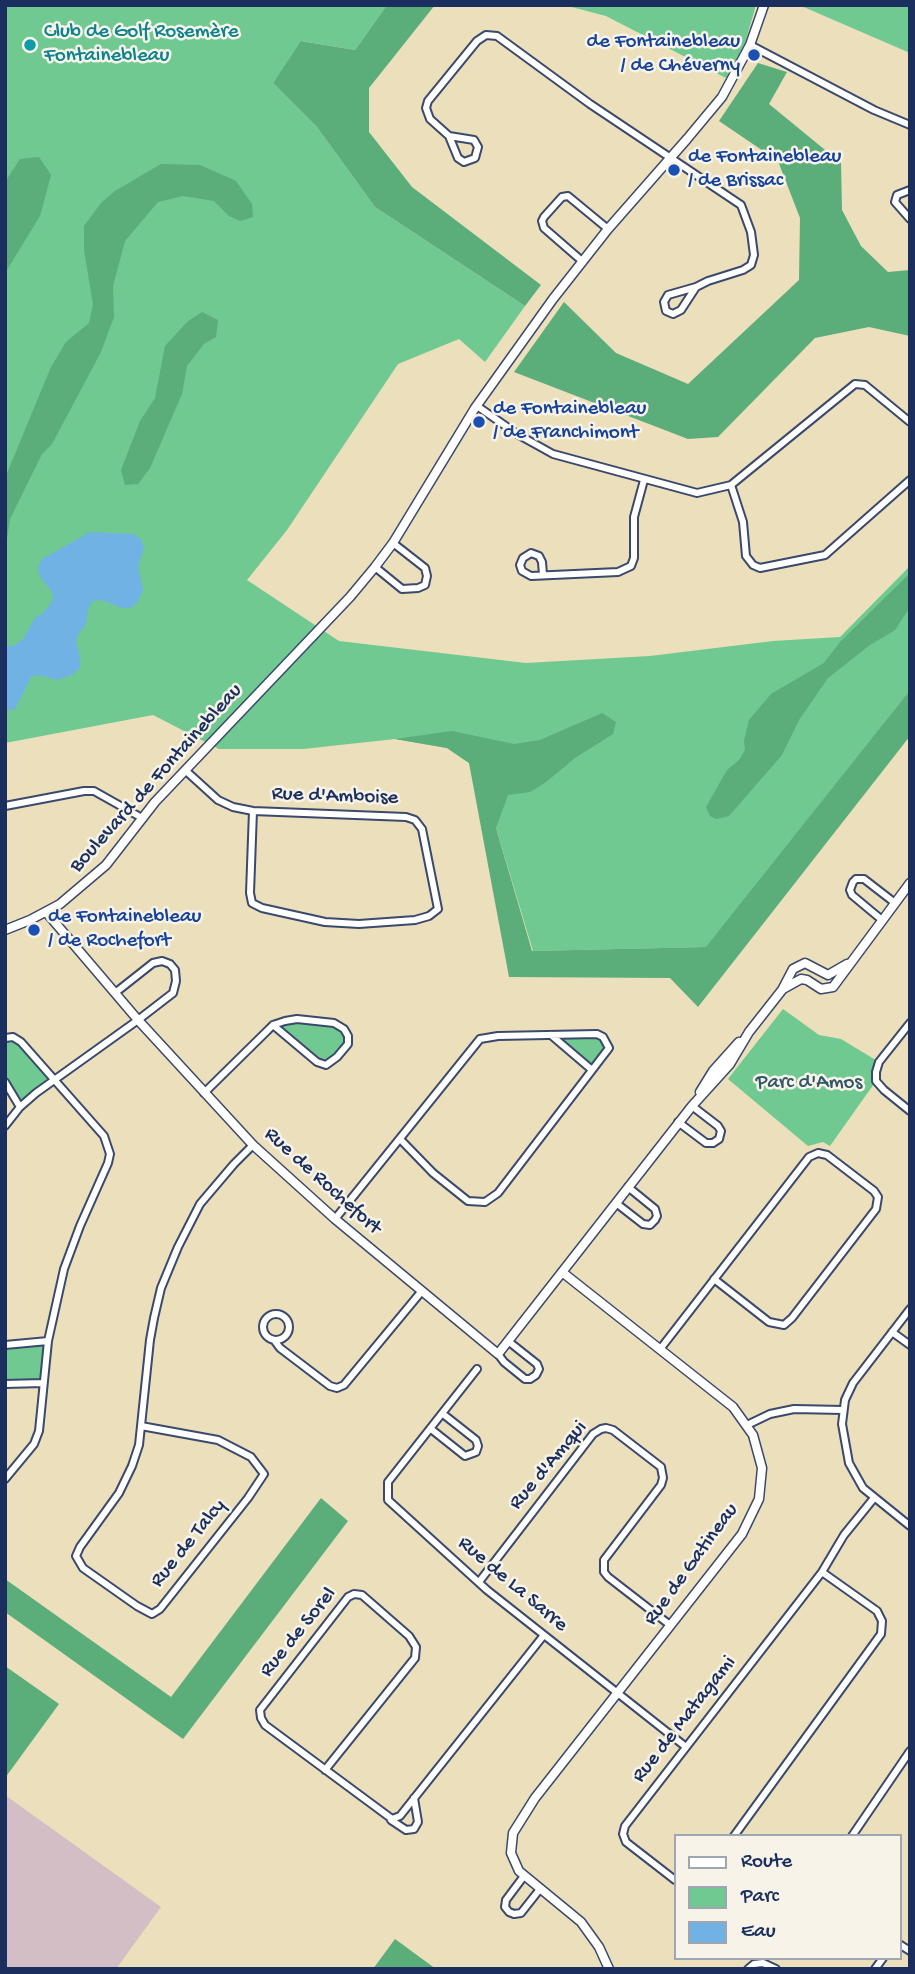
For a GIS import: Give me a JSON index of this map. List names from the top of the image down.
{
  "streets": {
    "street": [
      "Boulevard de Fontainebleau",
      "Rue d'Amboise",
      "Rue de Rochefort",
      "Rue d'Amqui",
      "Rue de Talcy",
      "Rue de Gatineau",
      "Rue de La Sarre",
      "Rue de Sorel",
      "Rue de Matagami"
    ]
  },
  "crossings": [
    ["Boulevard de Fontainebleau", "Rue d'Amboise"],
    ["Boulevard de Fontainebleau", "Rue de Rochefort"],
    ["Rue de Rochefort", "Rue de Talcy"],
    ["Rue d'Amqui", "Rue de Gatineau"],
    ["Rue d'Amqui", "Rue de La Sarre"],
    ["Rue de Gatineau", "Rue de La Sarre"],
    ["Rue de La Sarre", "Rue de Matagami"]
  ],
  "parks": ["Parc d'Amos"],
  "places": [
    "Club de Golf Rosemère Fontainebleau",
    "de Fontainebleau / de Chéverny",
    "de Fontainebleau / de Brissac",
    "de Fontainebleau / de Franchimont",
    "de Fontainebleau / de Rochefort"
  ],
  "legend": ["Route", "Parc", "Eau"]
}
